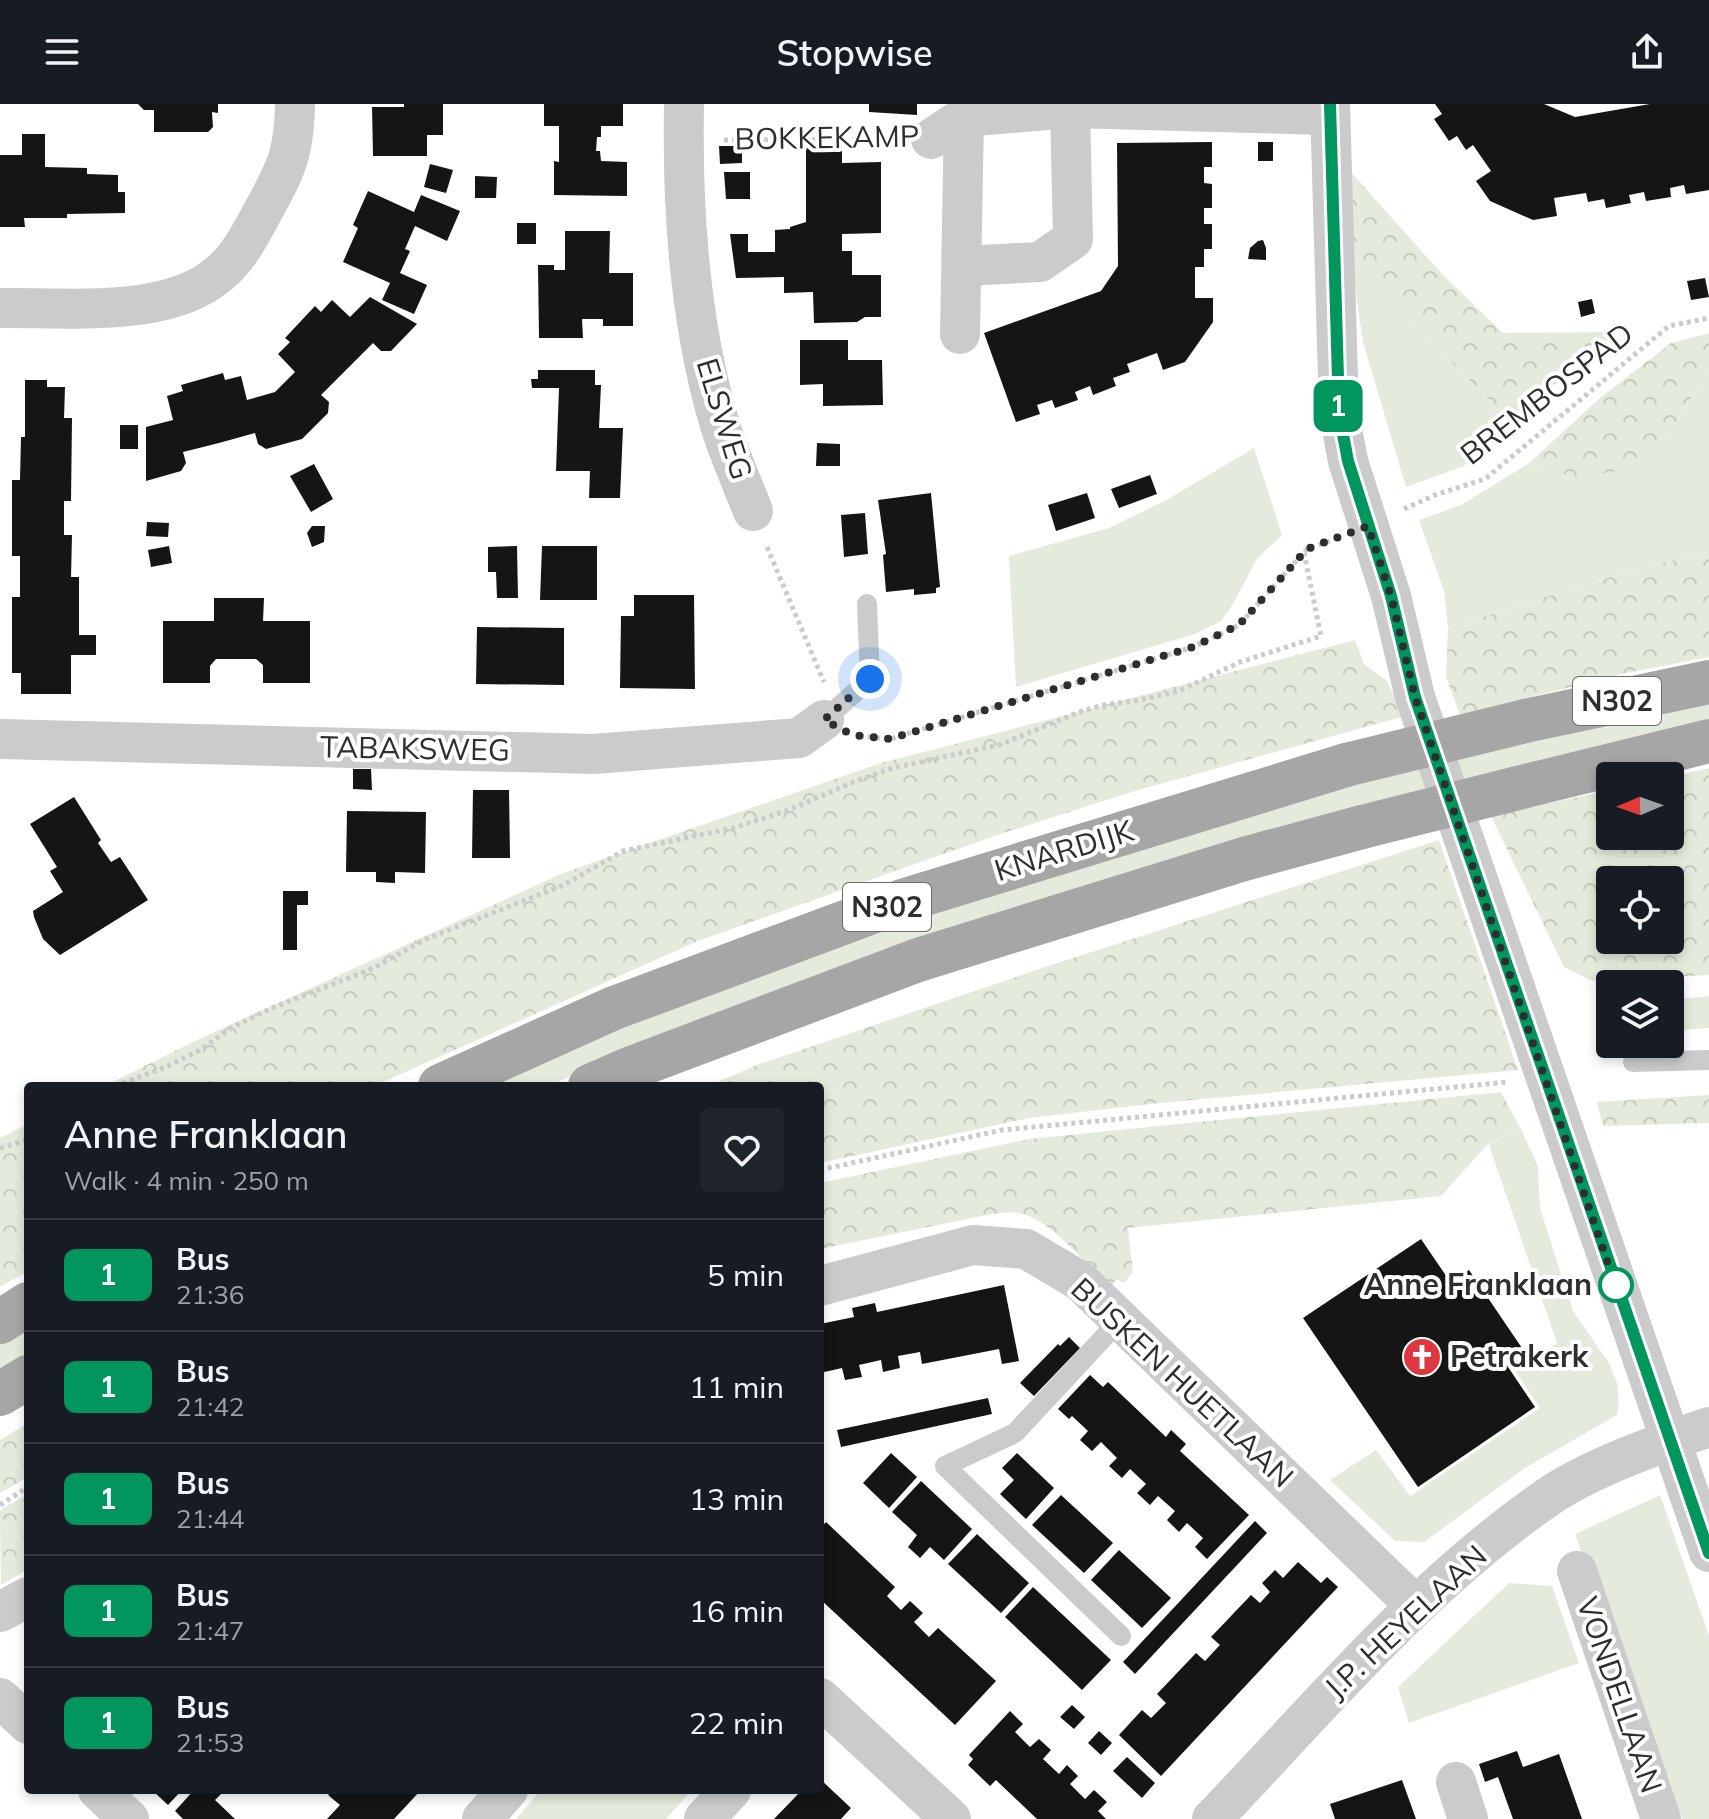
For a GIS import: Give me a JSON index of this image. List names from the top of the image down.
{
  "streets": {
    "main road": ["N302", "KNARDIJK"],
    "street": [
      "BOKKEKAMP",
      "ELSWEG",
      "TABAKSWEG",
      "BUSKEN HUETLAAN",
      "J.P. HEYELAAN",
      "VONDELLAAN"
    ],
    "path": ["BREMBOSPAD"]
  },
  "crossings": [
    ["BOKKEKAMP", "ELSWEG"],
    ["ELSWEG", "TABAKSWEG"],
    ["BUSKEN HUETLAAN", "J.P. HEYELAAN"]
  ],
  "places": {
    "other": ["Anne Franklaan"],
    "church": ["Petrakerk"]
  },
  "lines": ["bus line 1"],
  "north": "left",
  "page": {
    "header": "Stopwise",
    "on_map": "1",
    "heading": ["Anne Franklaan", "Walk · 4 min · 250 m"],
    "list": [
      {
        "mark": "1",
        "name": "Bus",
        "note": "21:36",
        "value": "5 min"
      },
      {
        "mark": "1",
        "name": "Bus",
        "note": "21:42",
        "value": "11 min"
      },
      {
        "mark": "1",
        "name": "Bus",
        "note": "21:44",
        "value": "13 min"
      },
      {
        "mark": "1",
        "name": "Bus",
        "note": "21:47",
        "value": "16 min"
      },
      {
        "mark": "1",
        "name": "Bus",
        "note": "21:53",
        "value": "22 min"
      }
    ]
  }
}
